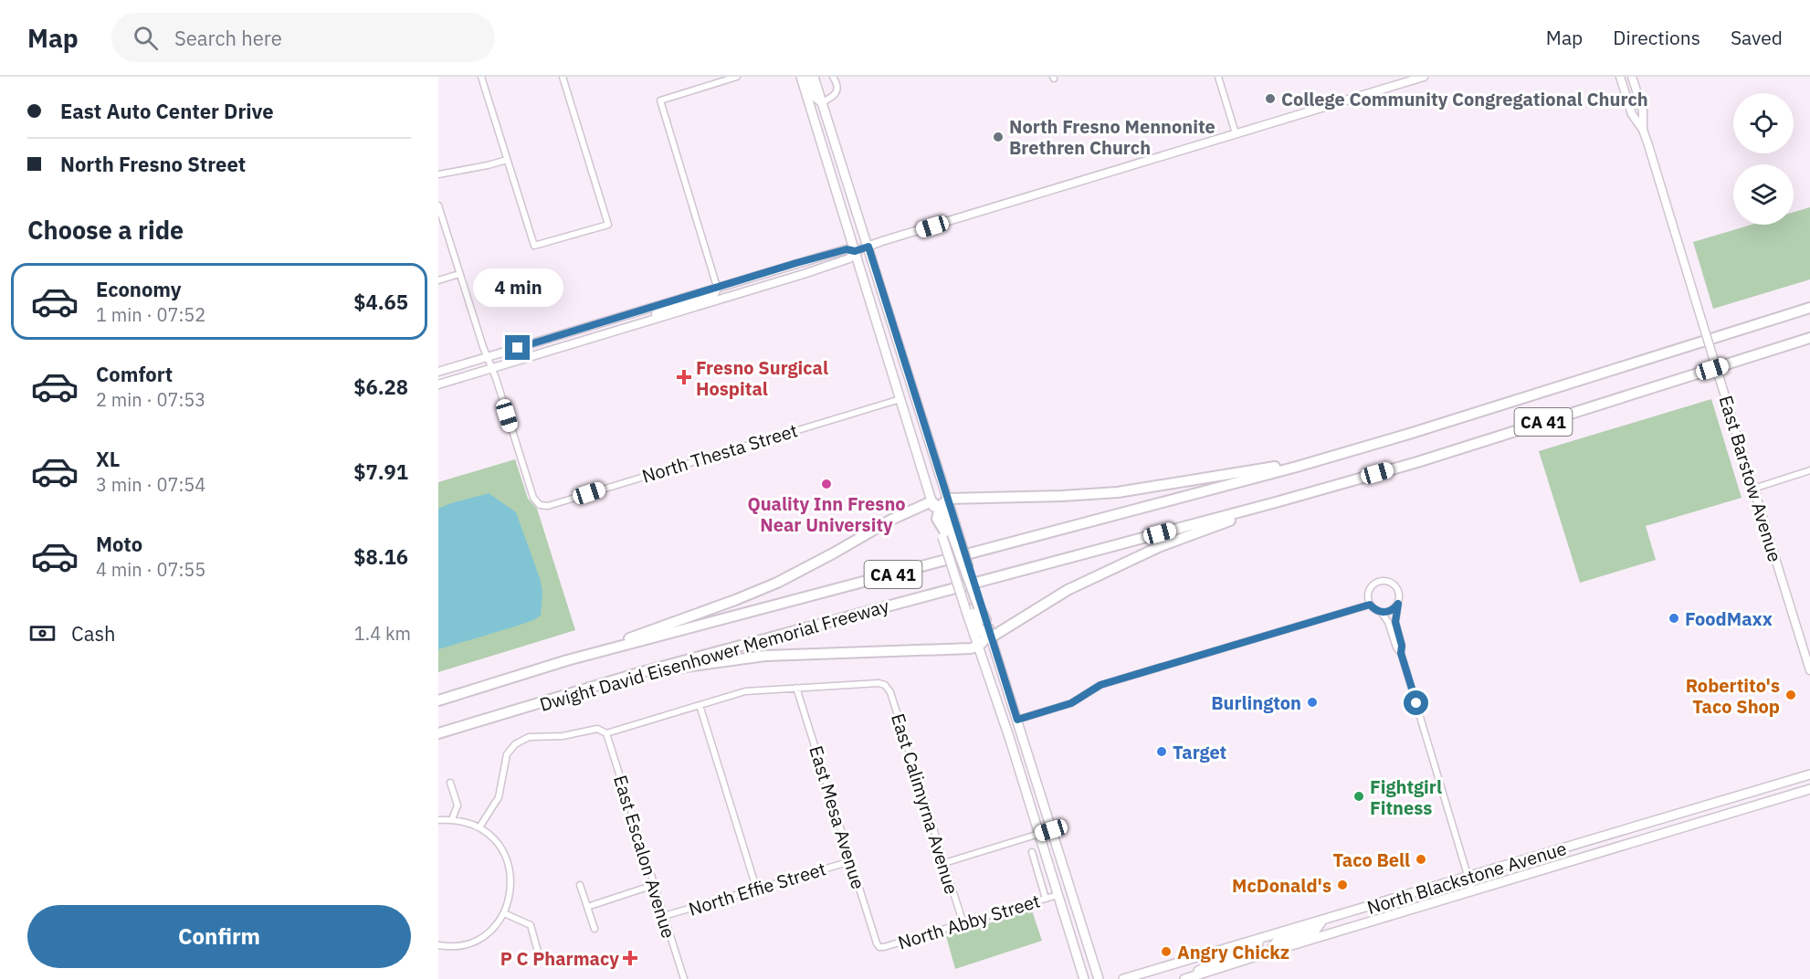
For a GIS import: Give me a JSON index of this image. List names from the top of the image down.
{
  "streets": {
    "highway": ["CA 41", "Dwight David Eisenhower Memorial Freeway"],
    "main road": ["East Barstow Avenue", "North Blackstone Avenue"],
    "street": [
      "North Thesta Street",
      "East Calimyrna Avenue",
      "East Mesa Avenue",
      "East Escalon Avenue",
      "North Effie Street",
      "North Abby Street"
    ]
  },
  "crossings": [
    ["East Calimyrna Avenue", "East Mesa Avenue"],
    ["East Calimyrna Avenue", "North Abby Street"],
    ["East Mesa Avenue", "North Effie Street"],
    ["East Mesa Avenue", "North Abby Street"],
    ["East Escalon Avenue", "North Effie Street"]
  ],
  "places": {
    "other": [
      "College Community Congregational Church",
      "North Fresno Mennonite Brethren Church",
      "Quality Inn Fresno Near University",
      "FoodMaxx",
      "Robertito's Taco Shop",
      "Burlington",
      "Target",
      "Fightgirl Fitness",
      "Taco Bell",
      "McDonald's",
      "Angry Chickz"
    ],
    "health": ["Fresno Surgical Hospital", "P C Pharmacy"]
  },
  "page": {
    "header": "Map",
    "search": "Search here",
    "nav": ["Map", "Directions", "Saved"],
    "banner": ["East Auto Center Drive", "North Fresno Street"],
    "heading": "Choose a ride",
    "list": [
      {
        "name": "Economy",
        "note": "1 min · 07:52",
        "value": "$4.65"
      },
      {
        "name": "Comfort",
        "note": "2 min · 07:53",
        "value": "$6.28"
      },
      {
        "name": "XL",
        "note": "3 min · 07:54",
        "value": "$7.91"
      },
      {
        "name": "Moto",
        "note": "4 min · 07:55",
        "value": "$8.16"
      }
    ],
    "bubble": "4 min",
    "pay": ["Cash", "1.4 km"],
    "buttons": "Confirm"
  }
}
